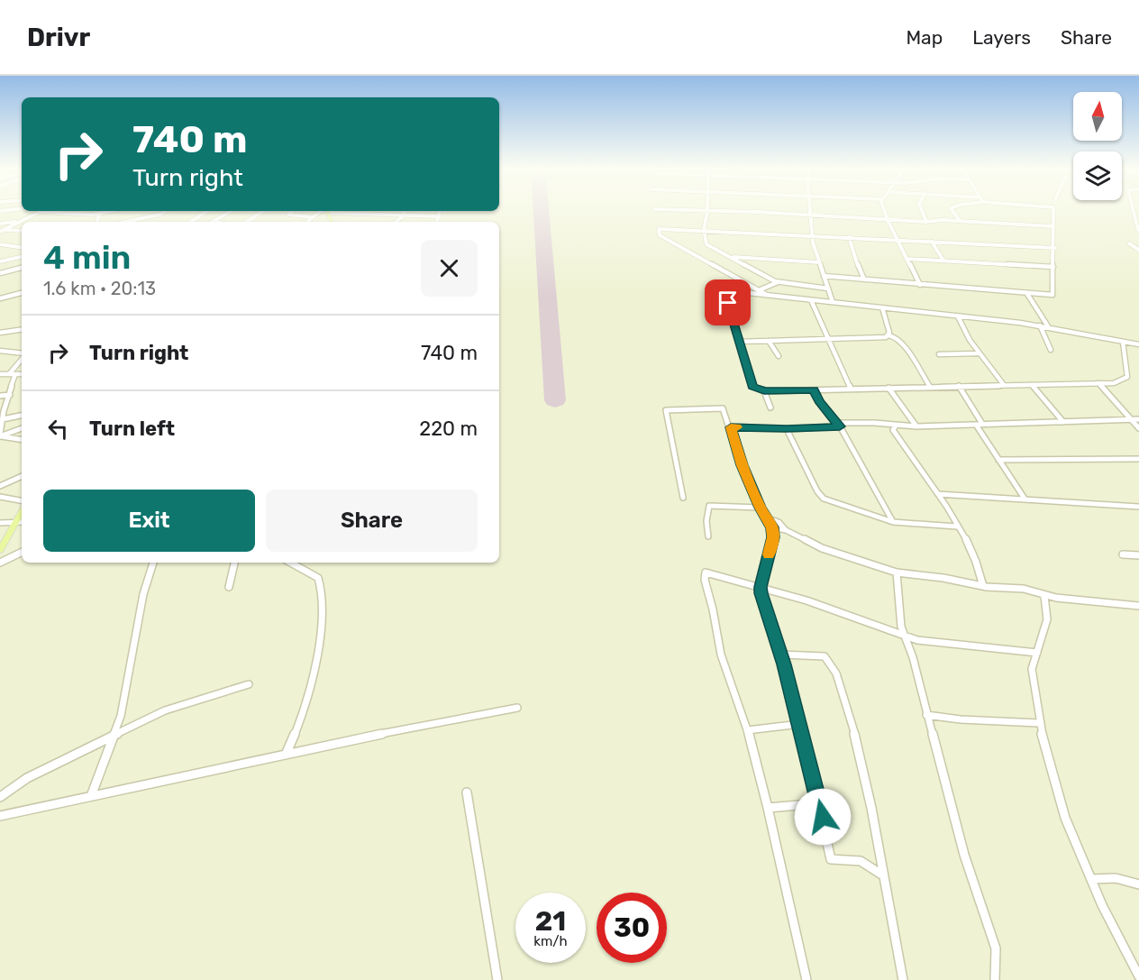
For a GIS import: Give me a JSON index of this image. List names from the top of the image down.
{
  "north": "top",
  "page": {
    "header": "Drivr",
    "nav": ["Map", "Layers", "Share"],
    "turn": ["740 m", "Turn right"],
    "heading": ["4 min", "1.6 km · 20:13"],
    "list": [
      {
        "name": "Turn right",
        "value": "740 m"
      },
      {
        "name": "Turn left",
        "value": "220 m"
      }
    ],
    "buttons": ["Exit", "Share"],
    "speed": "21 km/h",
    "limit": "30"
  }
}
